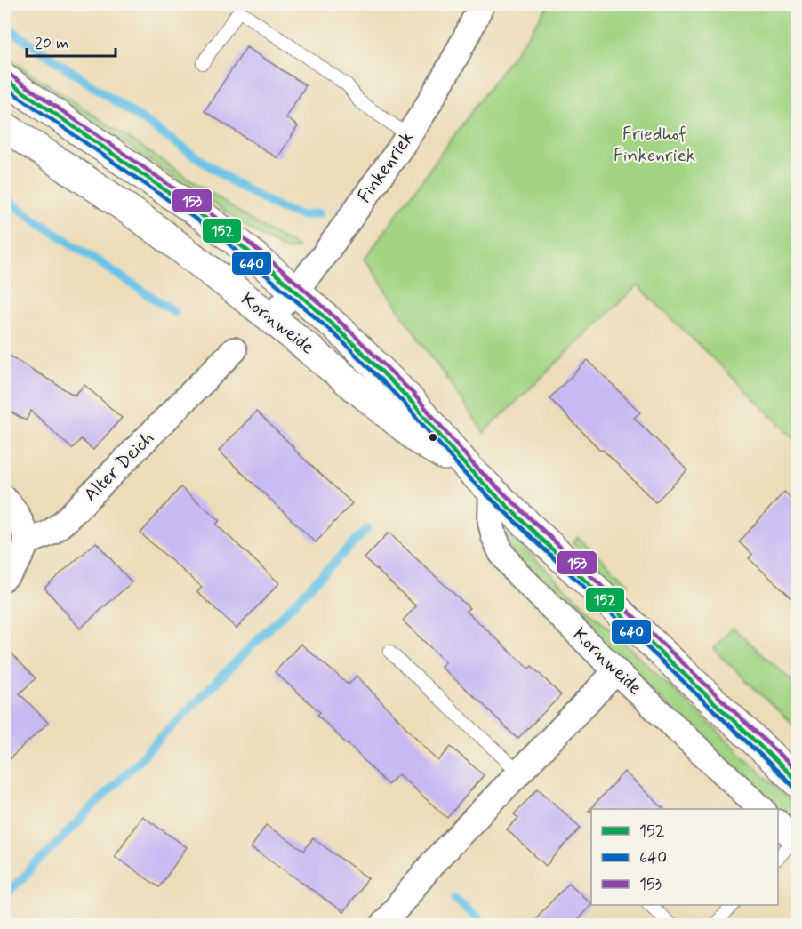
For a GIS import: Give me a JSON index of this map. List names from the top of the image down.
{
  "streets": {
    "main road": ["Kornweide"],
    "street": ["Finkenriek", "Alter Deich"]
  },
  "crossings": [
    ["Finkenriek", "Kornweide"]
  ],
  "parks": ["Friedhof Finkenriek"],
  "lines": ["transit line 153", "transit line 152", "transit line 640"],
  "legend": ["152", "640", "153"],
  "scale_bar": "20 m"
}
